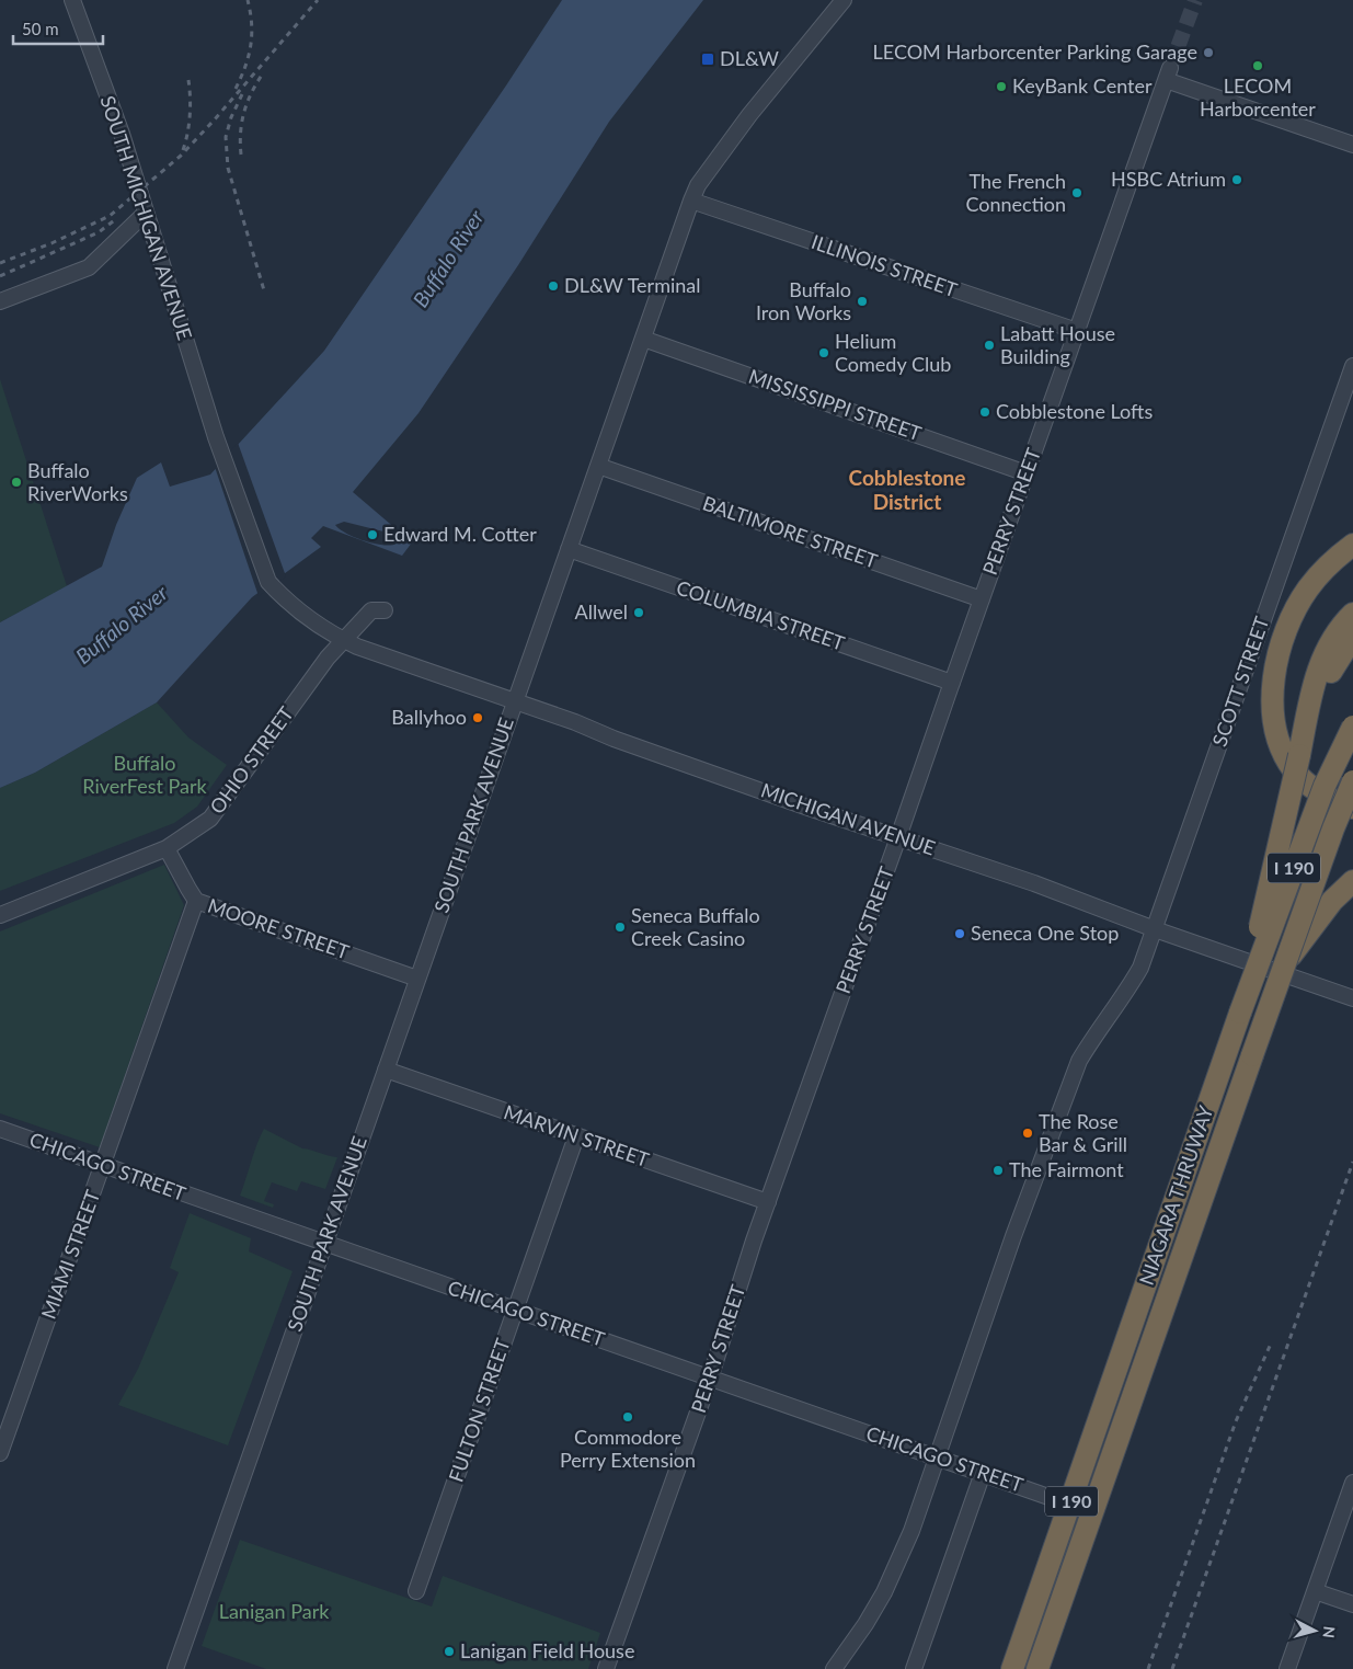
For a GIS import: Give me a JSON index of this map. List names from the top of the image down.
{
  "streets": {
    "highway": ["I 190", "NIAGARA THRUWAY"],
    "street": [
      "SOUTH MICHIGAN AVENUE",
      "ILLINOIS STREET",
      "MISSISSIPPI STREET",
      "PERRY STREET",
      "BALTIMORE STREET",
      "COLUMBIA STREET",
      "SCOTT STREET",
      "OHIO STREET",
      "SOUTH PARK AVENUE",
      "MICHIGAN AVENUE",
      "MOORE STREET",
      "MARVIN STREET",
      "CHICAGO STREET",
      "MIAMI STREET",
      "FULTON STREET"
    ]
  },
  "crossings": [
    ["SOUTH MICHIGAN AVENUE", "OHIO STREET"],
    ["SOUTH MICHIGAN AVENUE", "MICHIGAN AVENUE"],
    ["ILLINOIS STREET", "PERRY STREET"],
    ["ILLINOIS STREET", "SOUTH PARK AVENUE"],
    ["MISSISSIPPI STREET", "PERRY STREET"],
    ["MISSISSIPPI STREET", "SOUTH PARK AVENUE"],
    ["PERRY STREET", "BALTIMORE STREET"],
    ["PERRY STREET", "COLUMBIA STREET"],
    ["PERRY STREET", "MICHIGAN AVENUE"],
    ["PERRY STREET", "MARVIN STREET"],
    ["PERRY STREET", "CHICAGO STREET"],
    ["BALTIMORE STREET", "SOUTH PARK AVENUE"],
    ["COLUMBIA STREET", "SOUTH PARK AVENUE"],
    ["SCOTT STREET", "MICHIGAN AVENUE"],
    ["SCOTT STREET", "CHICAGO STREET"],
    ["OHIO STREET", "MICHIGAN AVENUE"],
    ["OHIO STREET", "MOORE STREET"],
    ["SOUTH PARK AVENUE", "MICHIGAN AVENUE"],
    ["SOUTH PARK AVENUE", "MOORE STREET"],
    ["SOUTH PARK AVENUE", "MARVIN STREET"],
    ["SOUTH PARK AVENUE", "CHICAGO STREET"],
    ["MOORE STREET", "MIAMI STREET"],
    ["MARVIN STREET", "FULTON STREET"],
    ["CHICAGO STREET", "MIAMI STREET"],
    ["CHICAGO STREET", "FULTON STREET"]
  ],
  "districts": ["Cobblestone District"],
  "water": ["Buffalo River"],
  "parks": ["Buffalo RiverFest Park", "Lanigan Park"],
  "places": {
    "other": [
      "LECOM Harborcenter Parking Garage",
      "LECOM Harborcenter",
      "KeyBank Center",
      "HSBC Atrium",
      "The French Connection",
      "DL&W Terminal",
      "Buffalo Iron Works",
      "Labatt House Building",
      "Helium Comedy Club",
      "Cobblestone Lofts",
      "Buffalo RiverWorks",
      "Edward M. Cotter",
      "Allwel",
      "Ballyhoo",
      "Seneca Buffalo Creek Casino",
      "Seneca One Stop",
      "The Rose Bar & Grill",
      "The Fairmont",
      "Commodore Perry Extension",
      "Lanigan Field House"
    ],
    "transit": ["DL&W"]
  },
  "scale_bar": "50 m",
  "north": "right"
}
